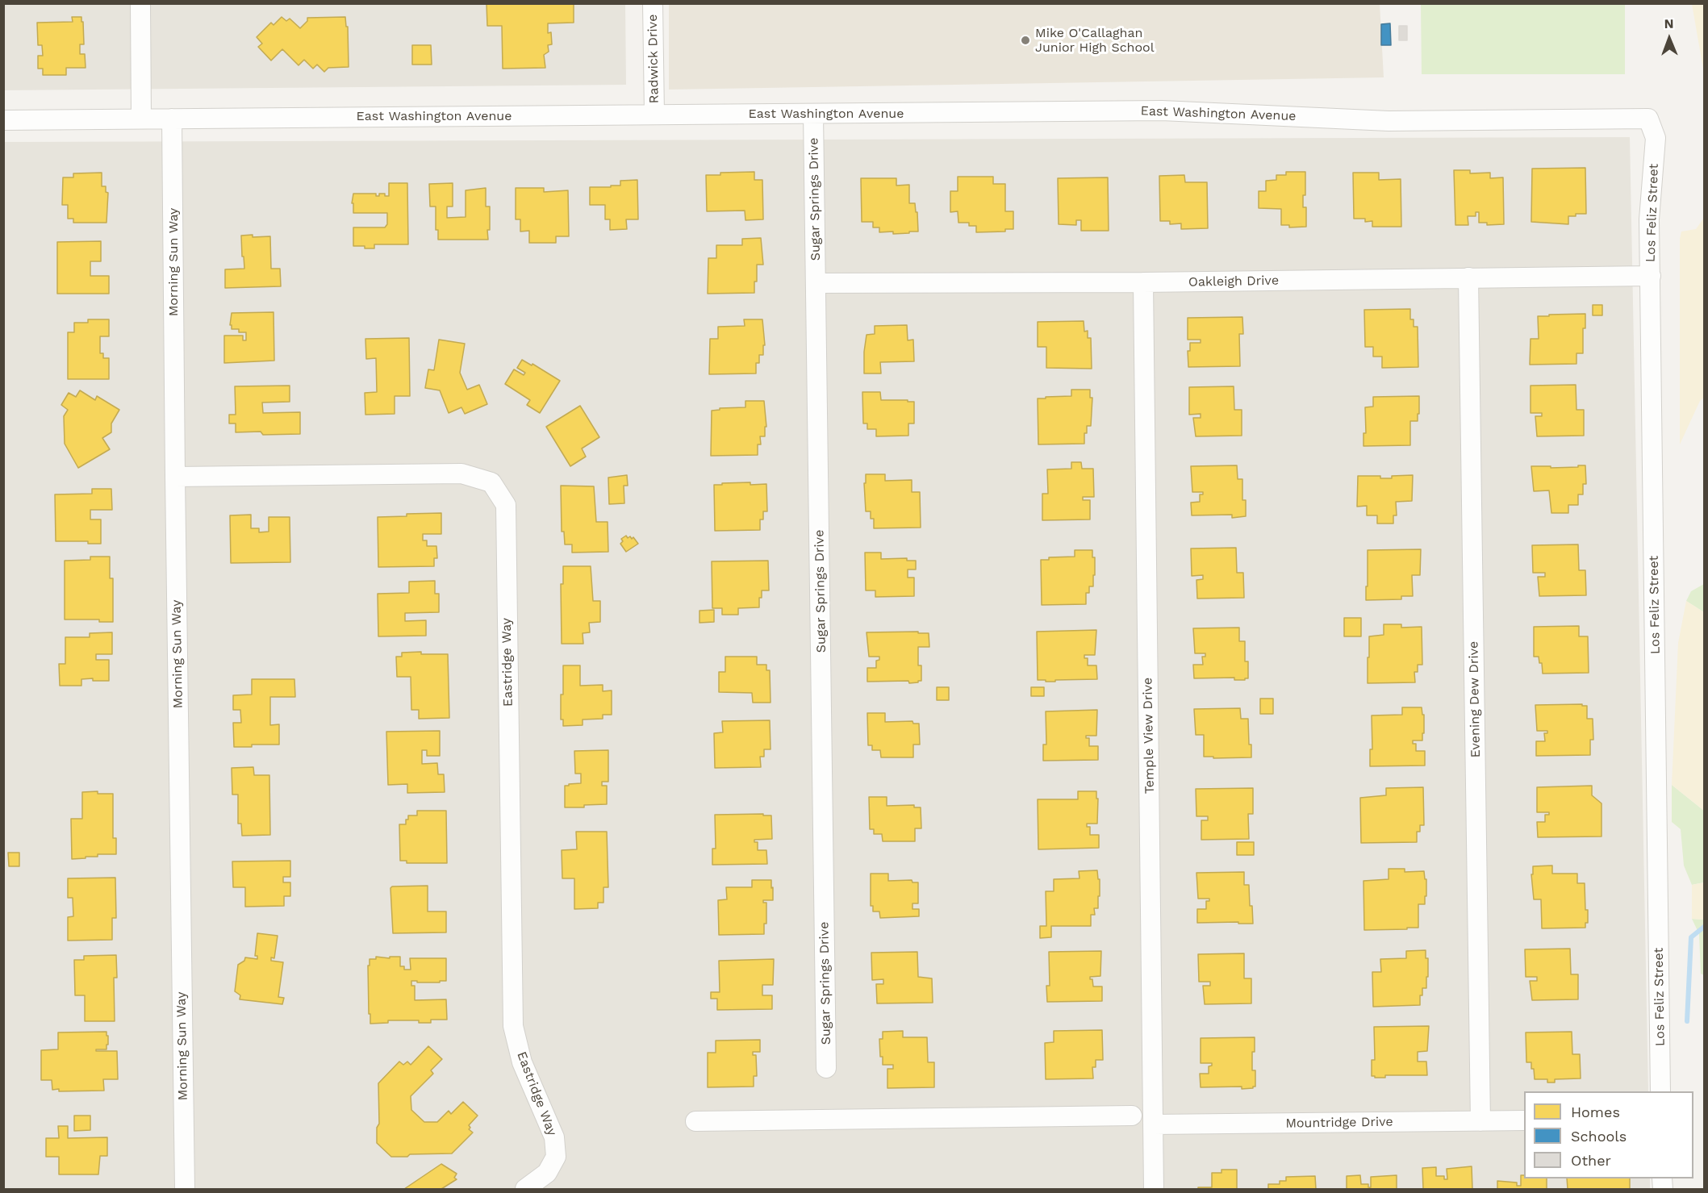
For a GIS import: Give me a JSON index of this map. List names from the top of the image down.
{
  "streets": {
    "street": [
      "Radwick Drive",
      "East Washington Avenue",
      "Sugar Springs Drive",
      "Los Feliz Street",
      "Morning Sun Way",
      "Oakleigh Drive",
      "Eastridge Way",
      "Evening Dew Drive",
      "Temple View Drive",
      "Mountridge Drive"
    ]
  },
  "crossings": [
    ["Radwick Drive", "East Washington Avenue"],
    ["East Washington Avenue", "Sugar Springs Drive"],
    ["East Washington Avenue", "Los Feliz Street"],
    ["East Washington Avenue", "Morning Sun Way"],
    ["Sugar Springs Drive", "Oakleigh Drive"],
    ["Los Feliz Street", "Oakleigh Drive"],
    ["Morning Sun Way", "Eastridge Way"],
    ["Oakleigh Drive", "Evening Dew Drive"],
    ["Oakleigh Drive", "Temple View Drive"],
    ["Evening Dew Drive", "Mountridge Drive"],
    ["Temple View Drive", "Mountridge Drive"]
  ],
  "places": ["Mike O'Callaghan Junior High School"],
  "legend": ["Homes", "Schools", "Other"],
  "north": "top"
}
